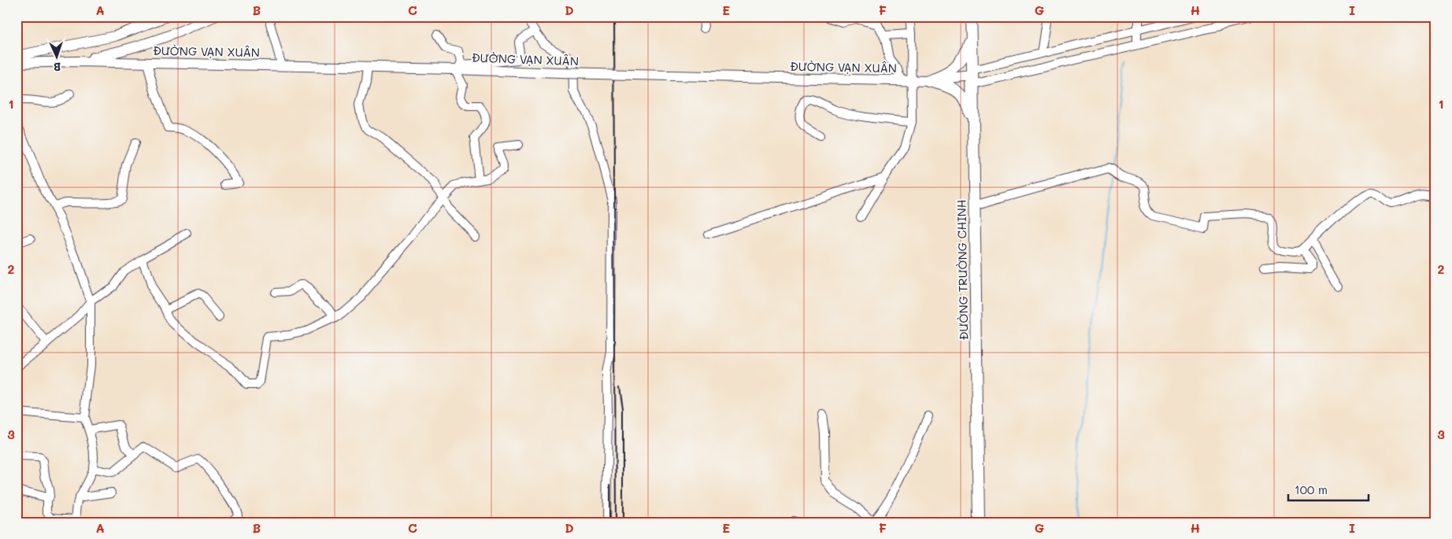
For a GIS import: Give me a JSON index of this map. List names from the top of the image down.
{
  "streets": {
    "highway": ["ĐƯỜNG TRƯỜNG CHINH"],
    "main road": ["ĐƯỜNG VẠN XUÂN"]
  },
  "crossings": [
    ["ĐƯỜNG VẠN XUÂN", "ĐƯỜNG TRƯỜNG CHINH"]
  ],
  "scale_bar": "100 m",
  "north": "bottom",
  "grid": {
    "columns": [
      "A",
      "B",
      "C",
      "D",
      "E",
      "F",
      "G",
      "H",
      "I"
    ],
    "rows": ["1", "2", "3"]
  }
}
